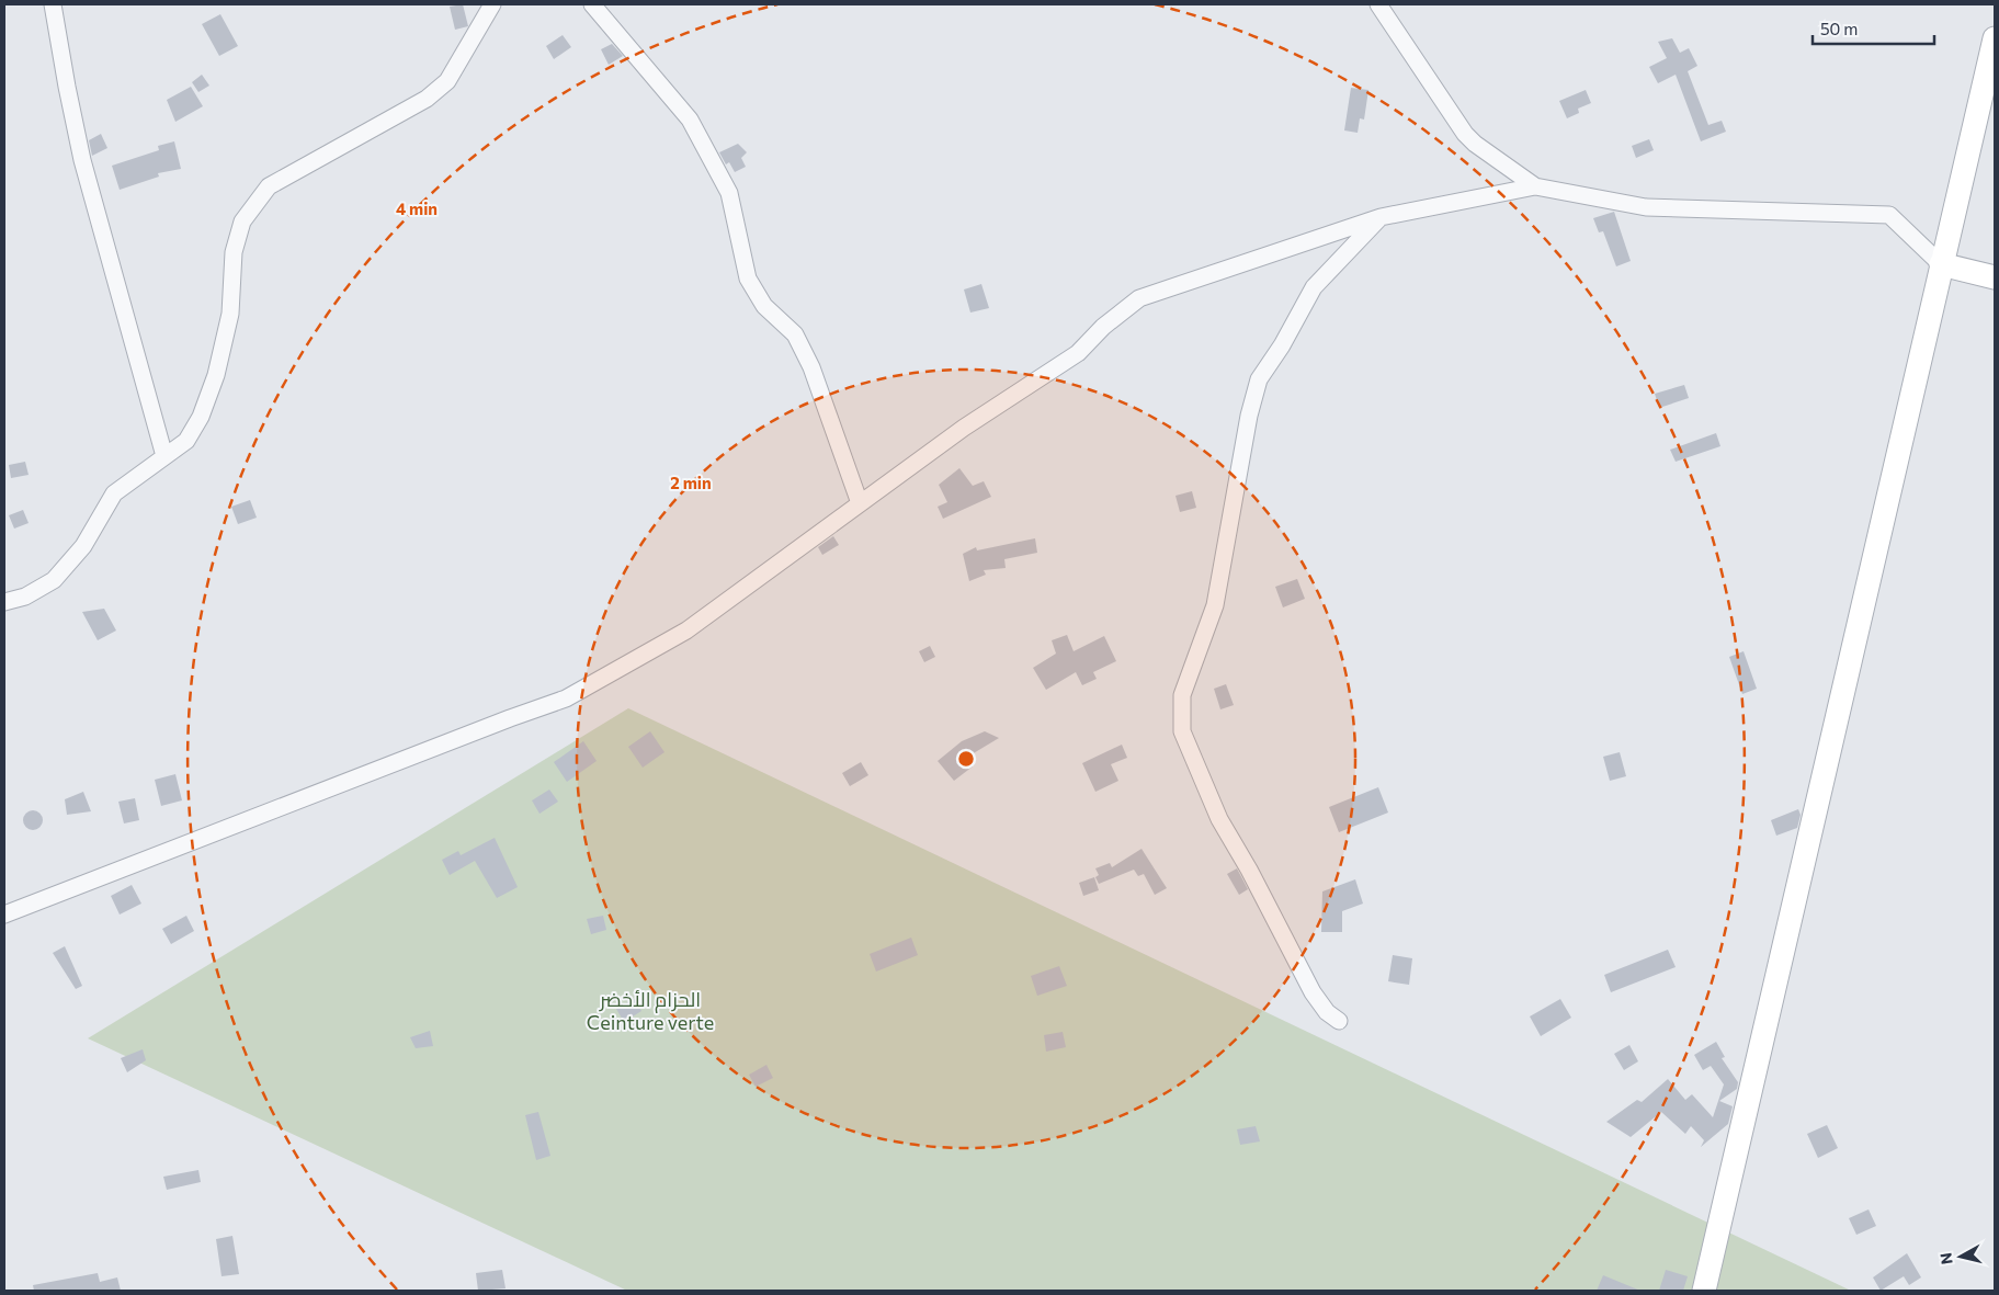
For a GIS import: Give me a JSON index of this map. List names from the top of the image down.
{
  "parks": ["الحزام الأخضر Ceinture verte"],
  "scale_bar": "50 m",
  "north": "left",
  "rings": ["4 min", "2 min"]
}
